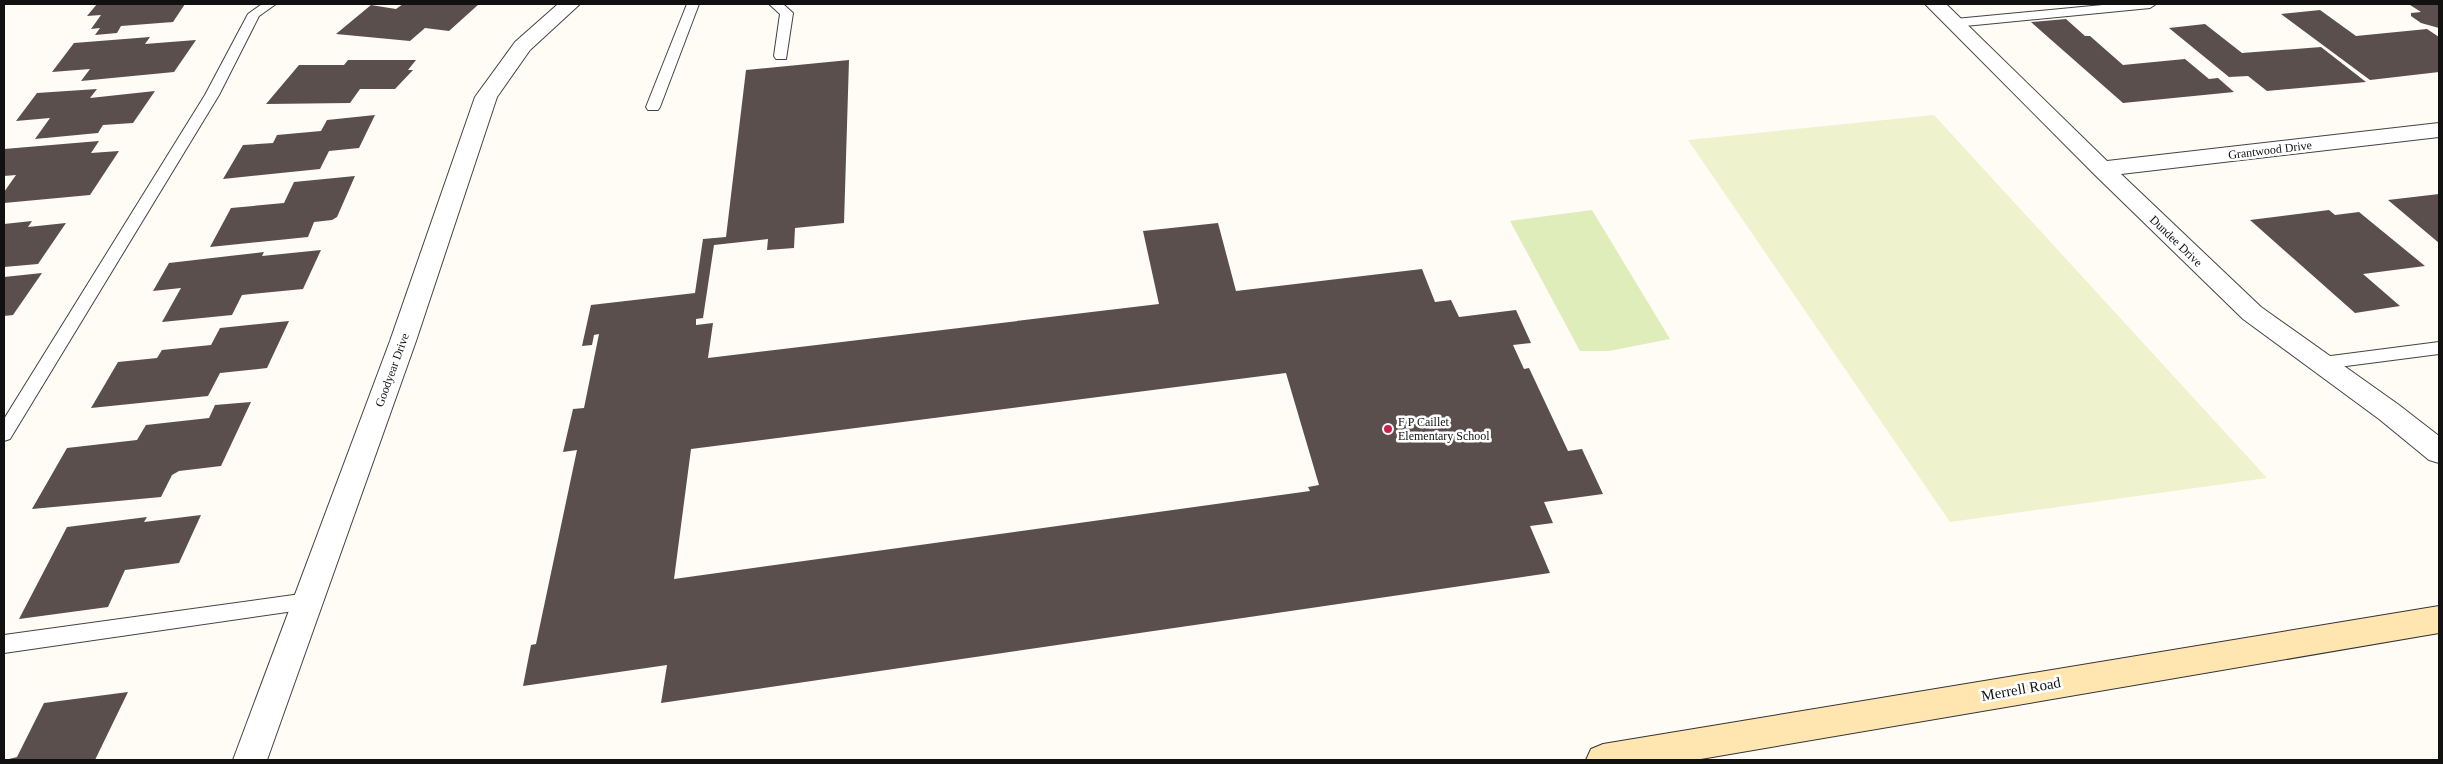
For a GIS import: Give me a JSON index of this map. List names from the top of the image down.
{
  "streets": {
    "street": [
      "Grantwood Drive",
      "Dundee Drive",
      "Goodyear Drive",
      "Merrell Road"
    ]
  },
  "crossings": [
    ["Grantwood Drive", "Dundee Drive"]
  ],
  "places": ["F P Caillet Elementary School"]
}
